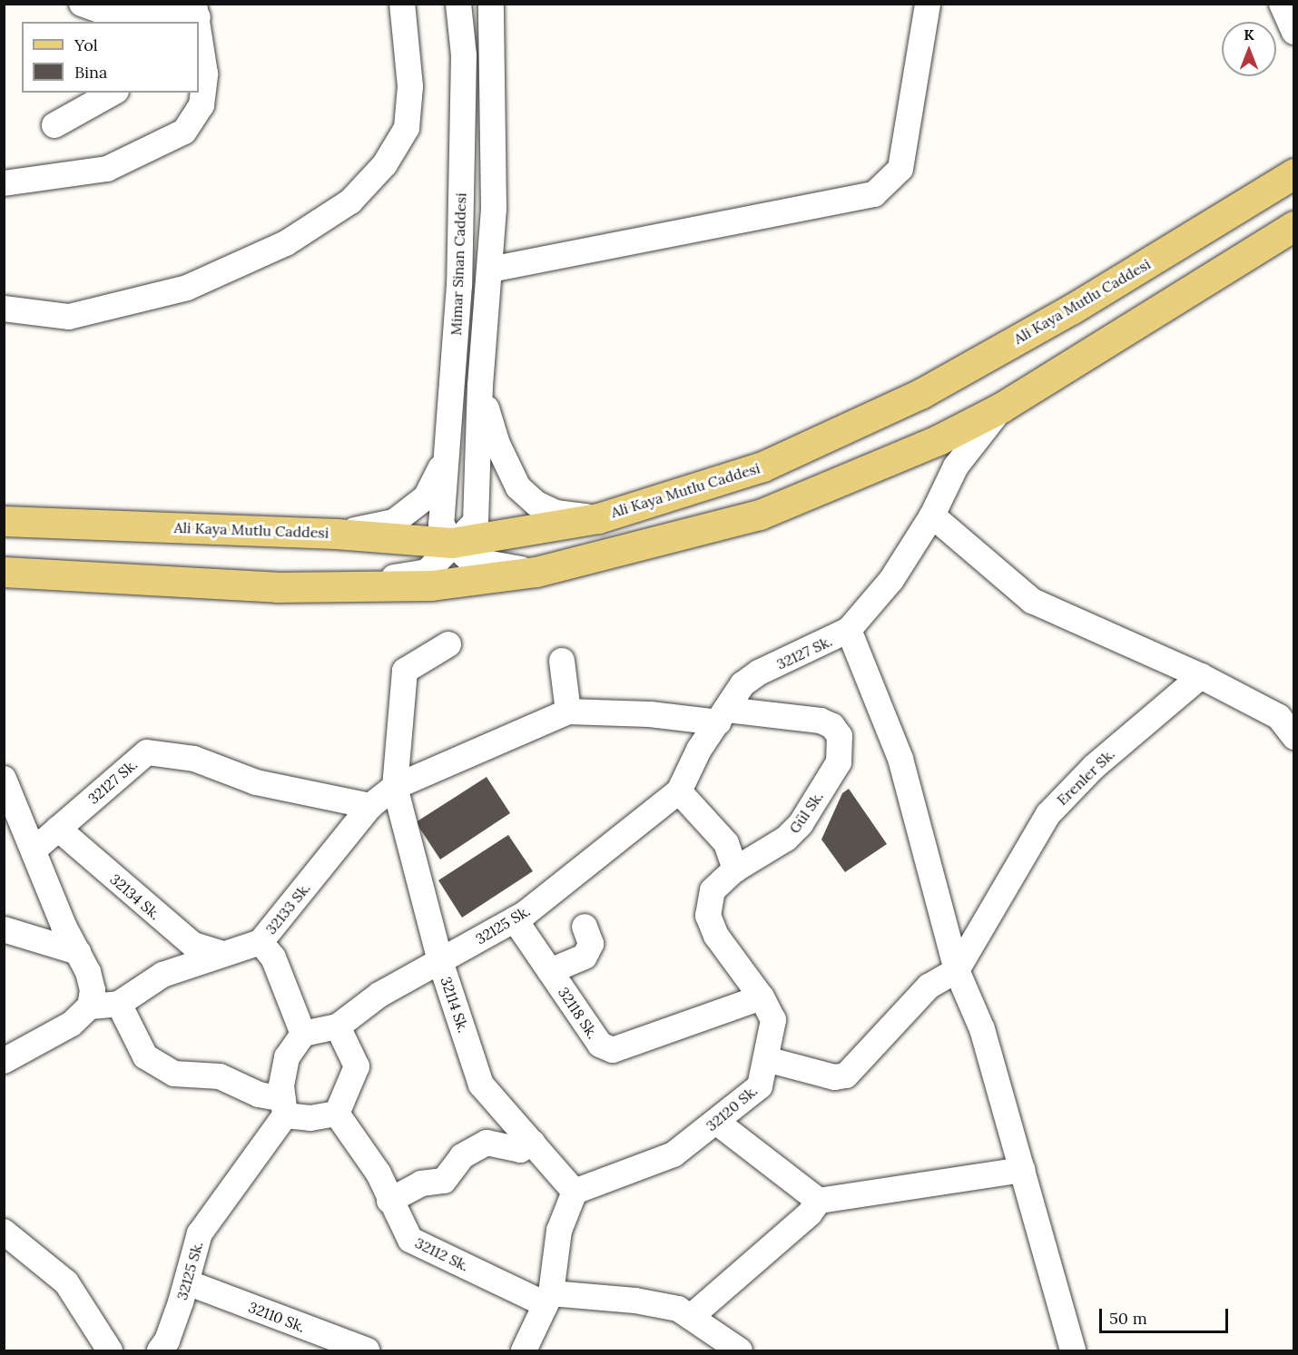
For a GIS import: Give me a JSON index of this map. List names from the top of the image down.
{
  "streets": {
    "main road": ["Ali Kaya Mutlu Caddesi"],
    "street": [
      "Mimar Sinan Caddesi",
      "32127 Sk.",
      "Erenler Sk.",
      "Gül Sk.",
      "32134 Sk.",
      "32133 Sk.",
      "32125 Sk.",
      "32114 Sk.",
      "32118 Sk.",
      "32120 Sk.",
      "32112 Sk.",
      "32110 Sk."
    ]
  },
  "crossings": [
    ["Mimar Sinan Caddesi", "Ali Kaya Mutlu Caddesi"],
    ["32127 Sk.", "Gül Sk."],
    ["32127 Sk.", "32134 Sk."],
    ["32127 Sk.", "32133 Sk."],
    ["32127 Sk.", "32125 Sk."],
    ["Erenler Sk.", "32120 Sk."],
    ["Gül Sk.", "32125 Sk."],
    ["Gül Sk.", "32120 Sk."],
    ["32134 Sk.", "32133 Sk."],
    ["32133 Sk.", "32114 Sk."],
    ["32125 Sk.", "32114 Sk."],
    ["32125 Sk.", "32118 Sk."],
    ["32125 Sk.", "32112 Sk."],
    ["32125 Sk.", "32110 Sk."],
    ["32114 Sk.", "32120 Sk."],
    ["32118 Sk.", "32120 Sk."]
  ],
  "legend": ["Yol", "Bina"],
  "scale_bar": "50 m",
  "north": "top"
}
